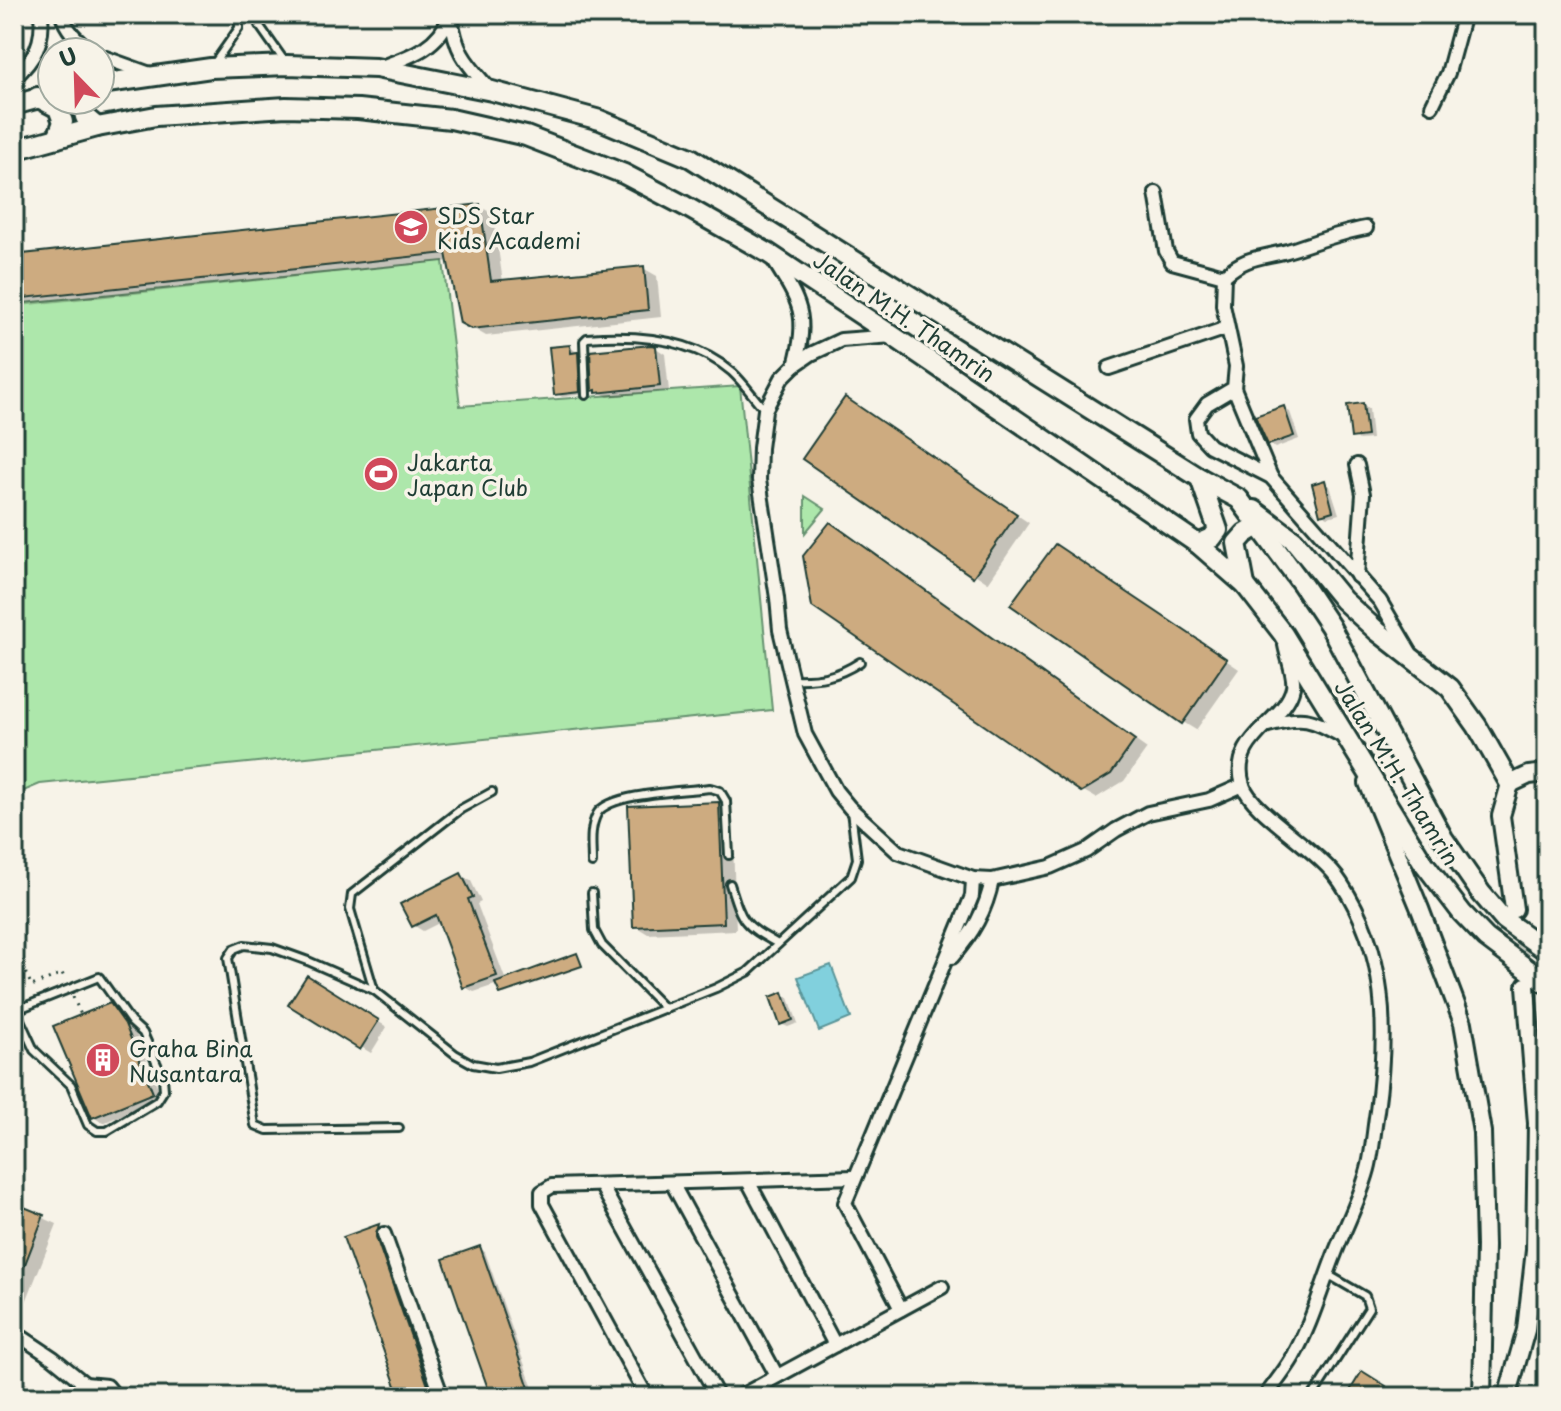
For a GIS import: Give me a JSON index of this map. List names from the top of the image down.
{
  "streets": {
    "main road": ["Jalan M.H. Thamrin"]
  },
  "places": {
    "school or university": ["SDS Star Kids Academi"],
    "sports": ["Jakarta Japan Club"],
    "building": ["Graha Bina Nusantara"]
  },
  "north": "top left"
}
